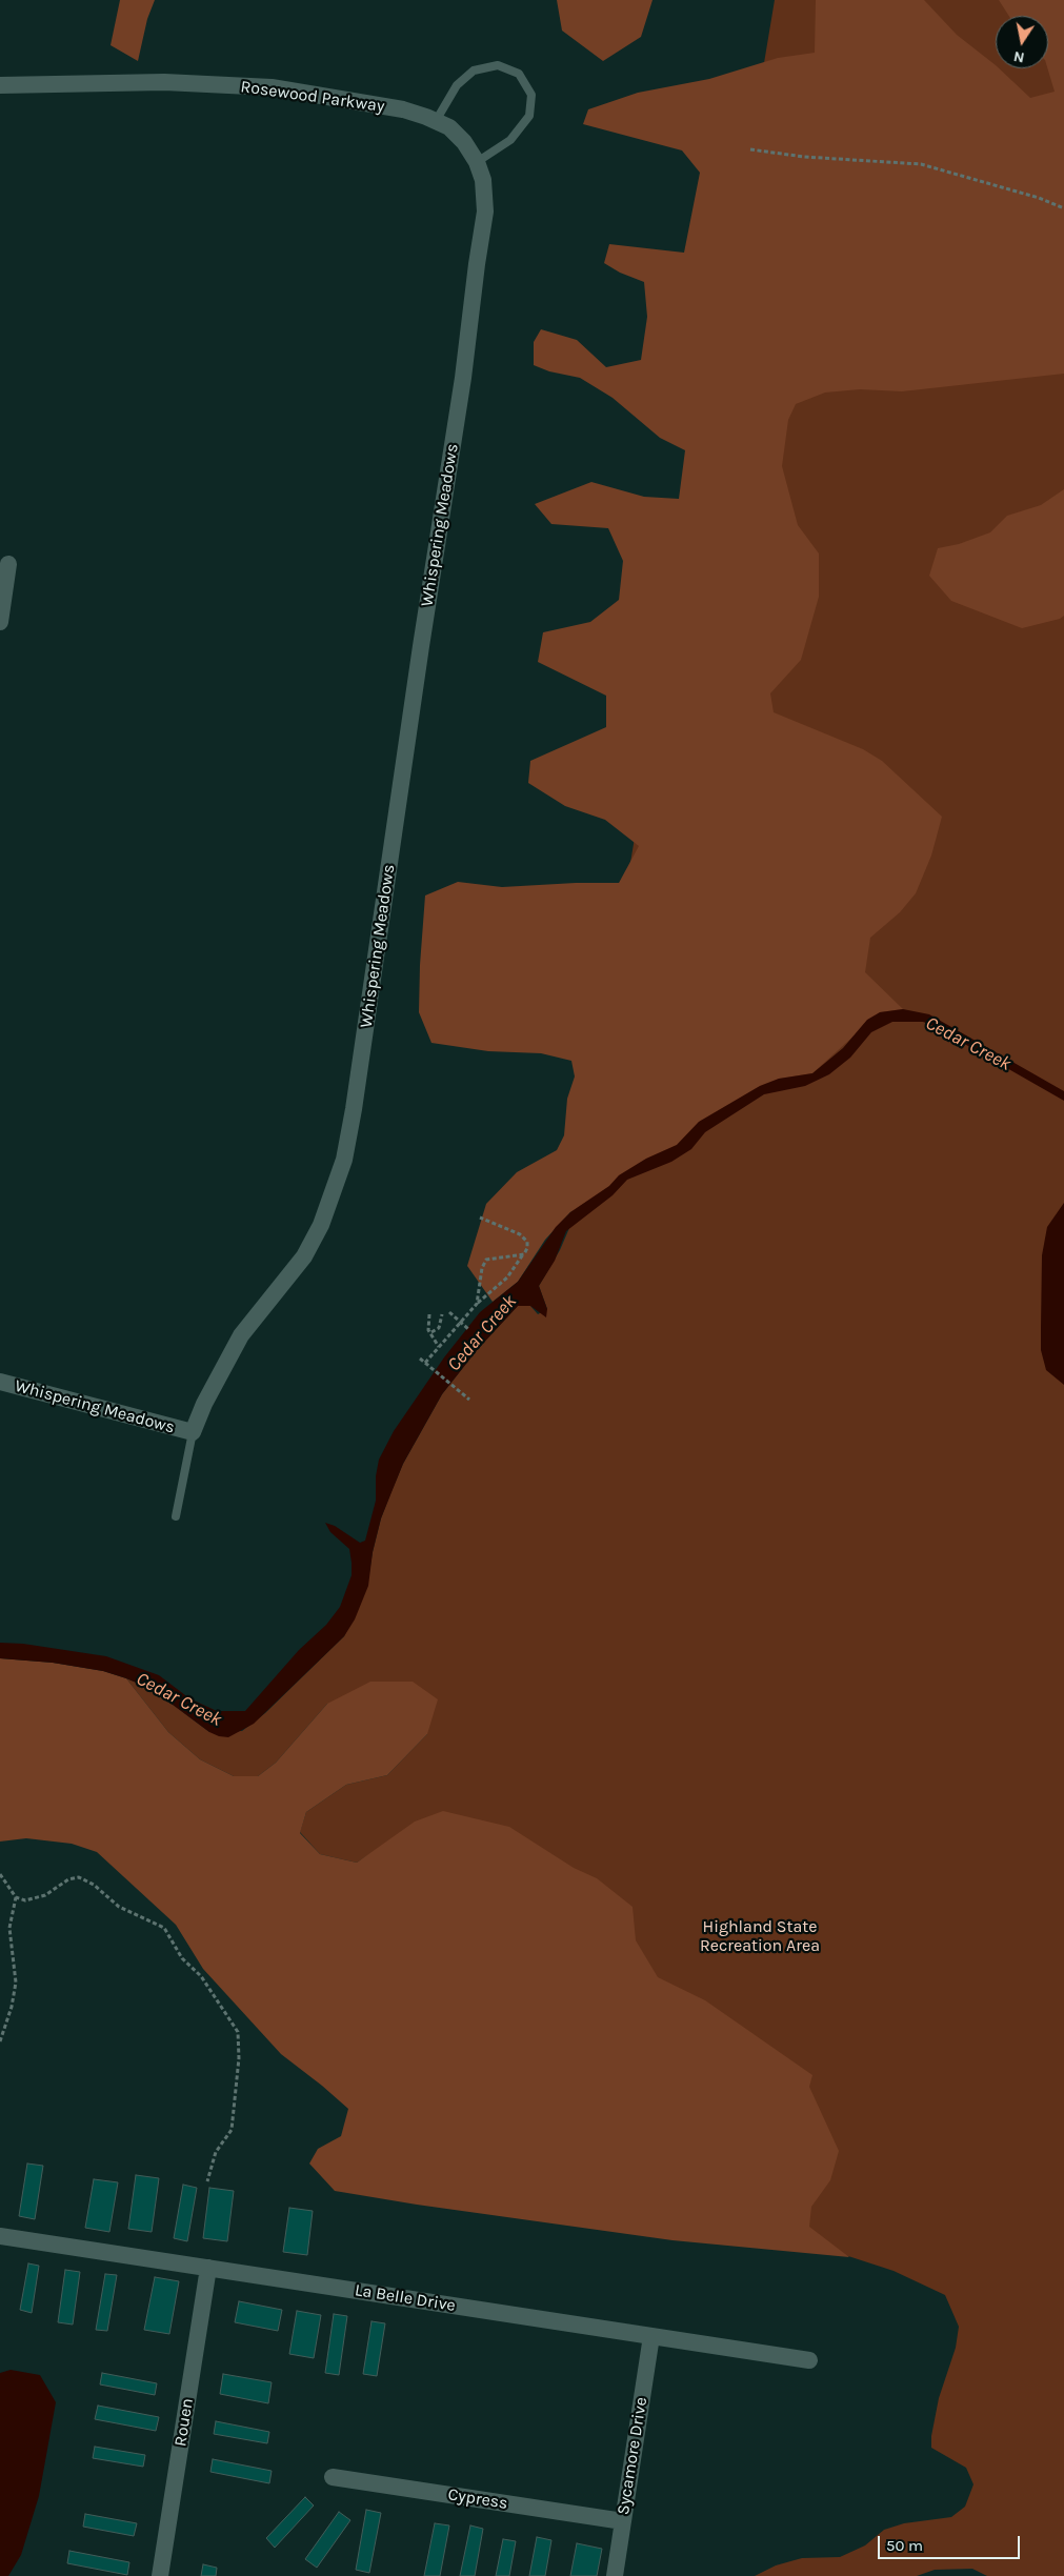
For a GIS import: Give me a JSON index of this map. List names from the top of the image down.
{
  "streets": {
    "street": [
      "Rosewood Parkway",
      "Whispering Meadows",
      "La Belle Drive",
      "Rouen",
      "Sycamore Drive",
      "Cypress"
    ]
  },
  "crossings": [
    ["Rosewood Parkway", "Whispering Meadows"],
    ["La Belle Drive", "Rouen"],
    ["La Belle Drive", "Sycamore Drive"],
    ["Sycamore Drive", "Cypress"]
  ],
  "water": ["Cedar Creek"],
  "parks": ["Highland State Recreation Area"],
  "scale_bar": "50 m",
  "north": "bottom"
}
